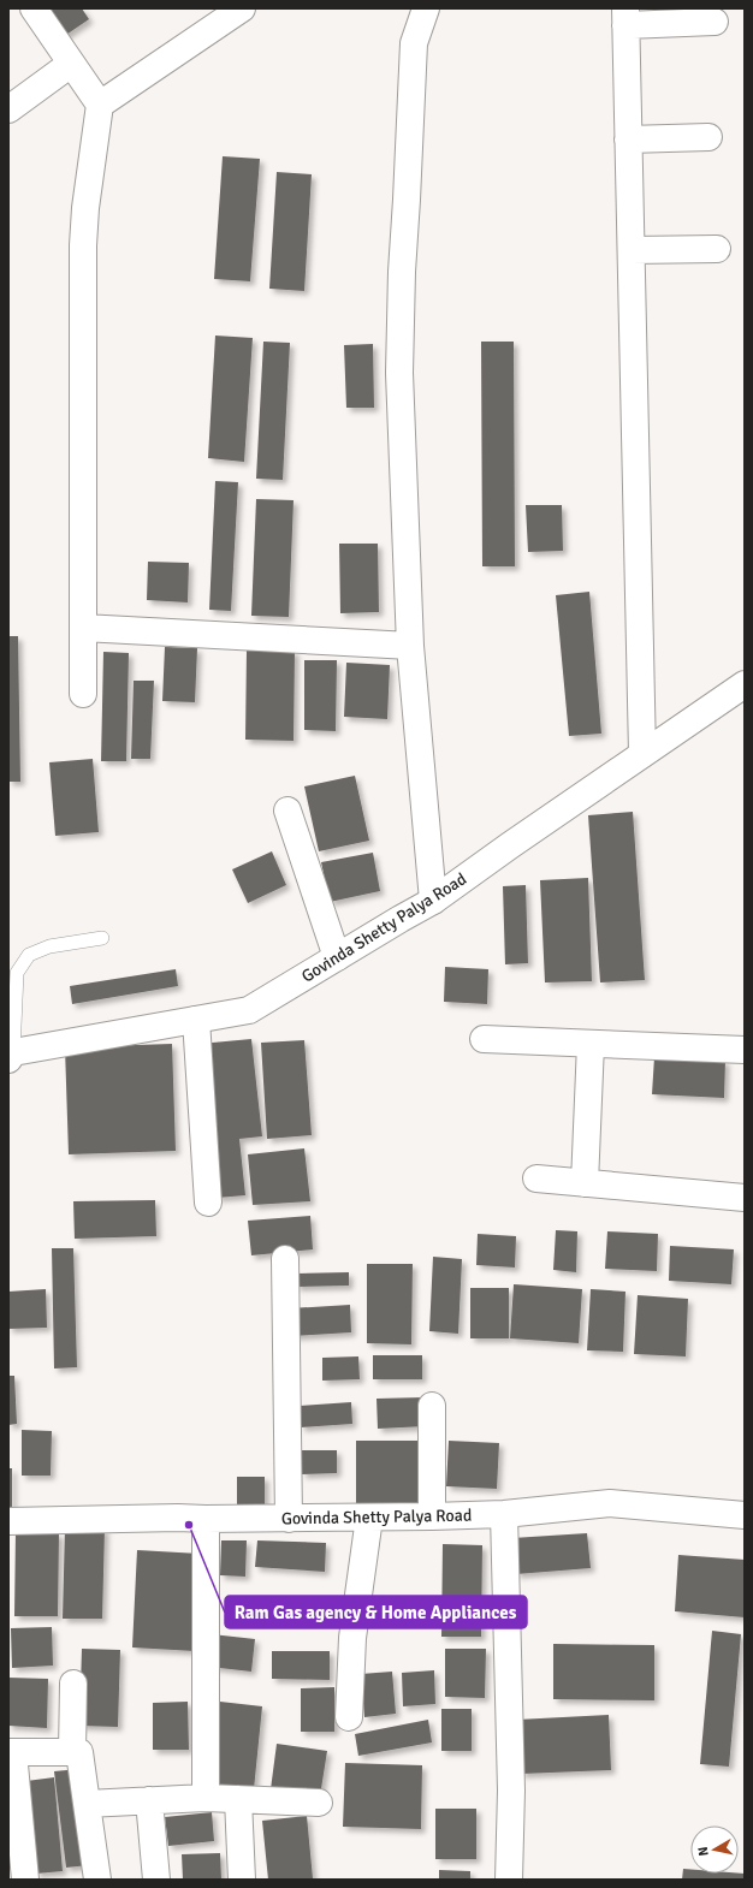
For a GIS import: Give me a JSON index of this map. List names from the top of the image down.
{
  "streets": {
    "street": ["Govinda Shetty Palya Road"]
  },
  "places": ["Ram Gas agency & Home Appliances"],
  "north": "left"
}
